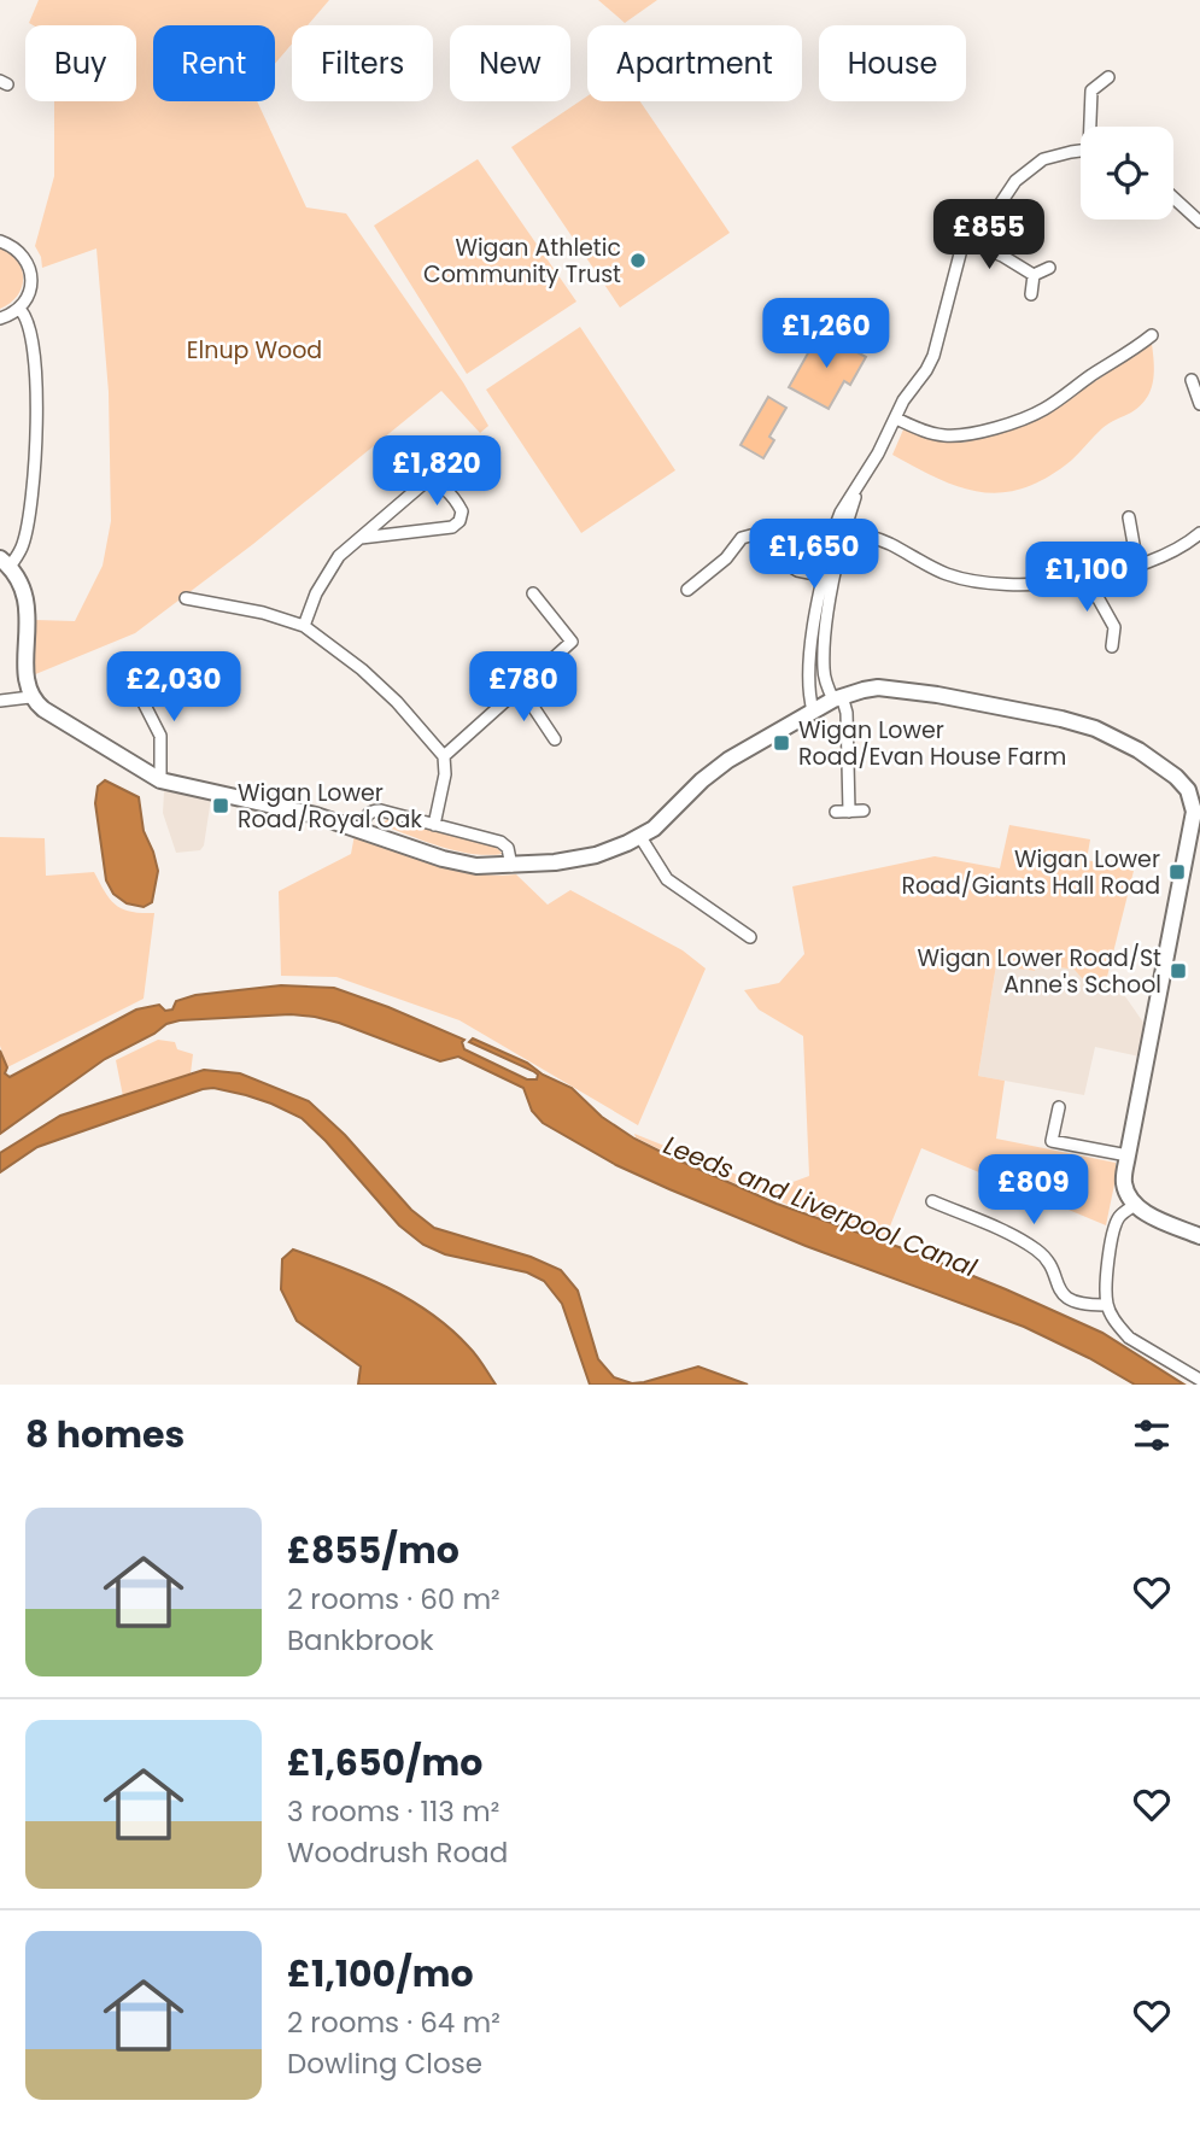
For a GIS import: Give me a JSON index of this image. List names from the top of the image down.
{
  "water": ["Leeds and Liverpool Canal"],
  "parks": ["Elnup Wood"],
  "places": {
    "other": ["Wigan Athletic Community Trust"],
    "transit": [
      "Wigan Lower Road/Evan House Farm",
      "Wigan Lower Road/Royal Oak",
      "Wigan Lower Road/Giants Hall Road",
      "Wigan Lower Road/St Anne's School"
    ]
  },
  "page": {
    "chip": [
      "Buy",
      "Rent",
      "Filters",
      "New",
      "Apartment",
      "House"
    ],
    "price": [
      "£855",
      "£1,260",
      "£1,820",
      "£1,650",
      "£1,100",
      "£2,030",
      "£780",
      "£809"
    ],
    "heading": "8 homes",
    "list": [
      {
        "name": "£855/mo",
        "note": "2 rooms · 60 m² · Bankbrook"
      },
      {
        "name": "£1,650/mo",
        "note": "3 rooms · 113 m² · Woodrush Road"
      },
      {
        "name": "£1,100/mo",
        "note": "2 rooms · 64 m² · Dowling Close"
      }
    ]
  }
}
